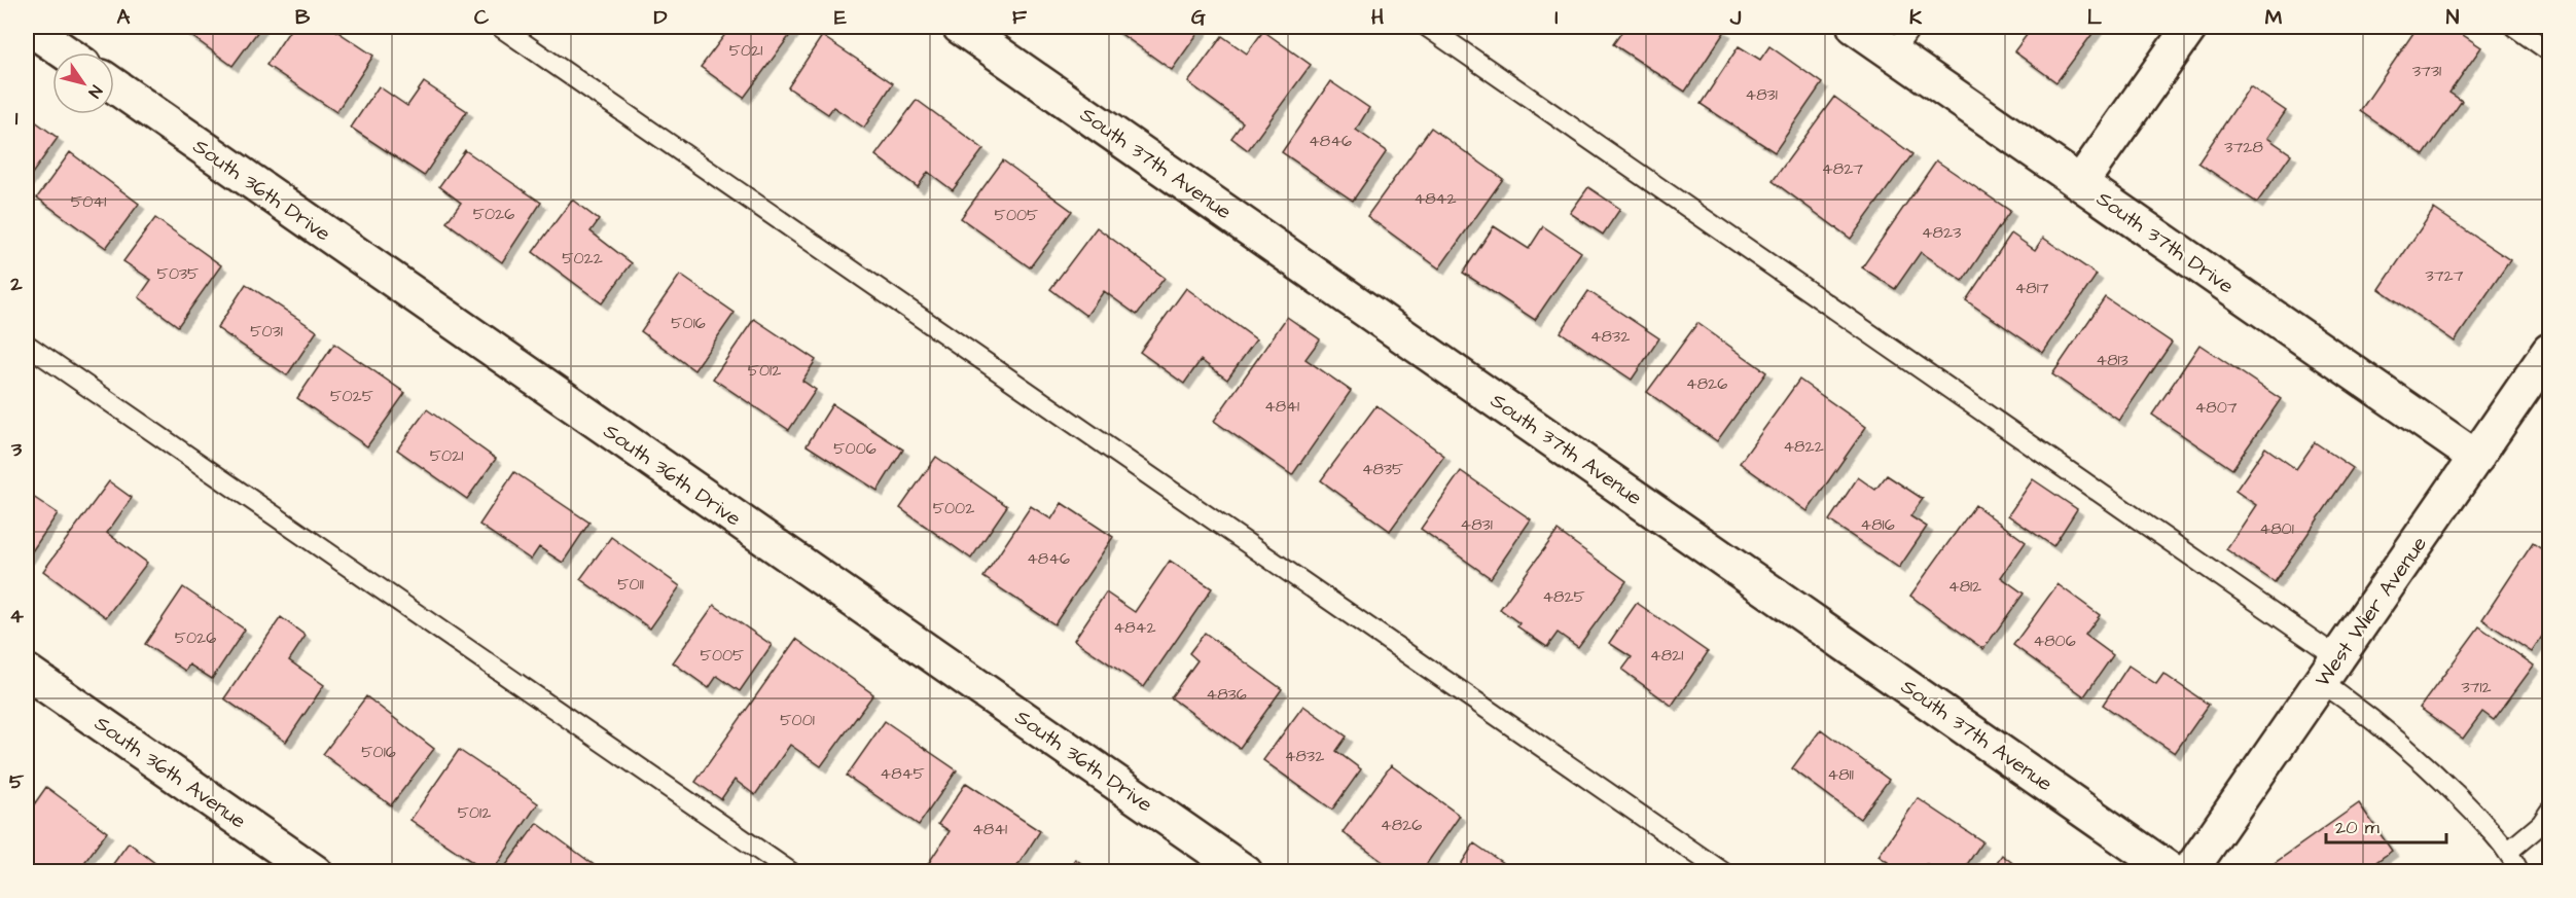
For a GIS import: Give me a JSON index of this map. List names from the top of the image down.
{
  "streets": {
    "street": [
      "South 37th Avenue",
      "South 36th Drive",
      "South 37th Drive",
      "West Wier Avenue",
      "South 36th Avenue"
    ]
  },
  "crossings": [
    ["South 37th Drive", "West Wier Avenue"]
  ],
  "house_numbers": [
    "5021",
    "3731",
    "4831",
    "4846",
    "3728",
    "4827",
    "4842",
    "5041",
    "5026",
    "5005",
    "4823",
    "5022",
    "5035",
    "3727",
    "4817",
    "5016",
    "5031",
    "4832",
    "4813",
    "5012",
    "4826",
    "5025",
    "4841",
    "4807",
    "4822",
    "5006",
    "5021",
    "4835",
    "5002",
    "4831",
    "4816",
    "4801",
    "4846",
    "5011",
    "4812",
    "4825",
    "4842",
    "5026",
    "4806",
    "5005",
    "4821",
    "3712",
    "4836",
    "5001",
    "5016",
    "4832",
    "4845",
    "4811",
    "5012",
    "4826",
    "4841"
  ],
  "scale_bar": "20 m",
  "north": "bottom right",
  "grid": {
    "columns": [
      "A",
      "B",
      "C",
      "D",
      "E",
      "F",
      "G",
      "H",
      "I",
      "J",
      "K",
      "L",
      "M",
      "N"
    ],
    "rows": [
      "1",
      "2",
      "3",
      "4",
      "5"
    ]
  }
}
